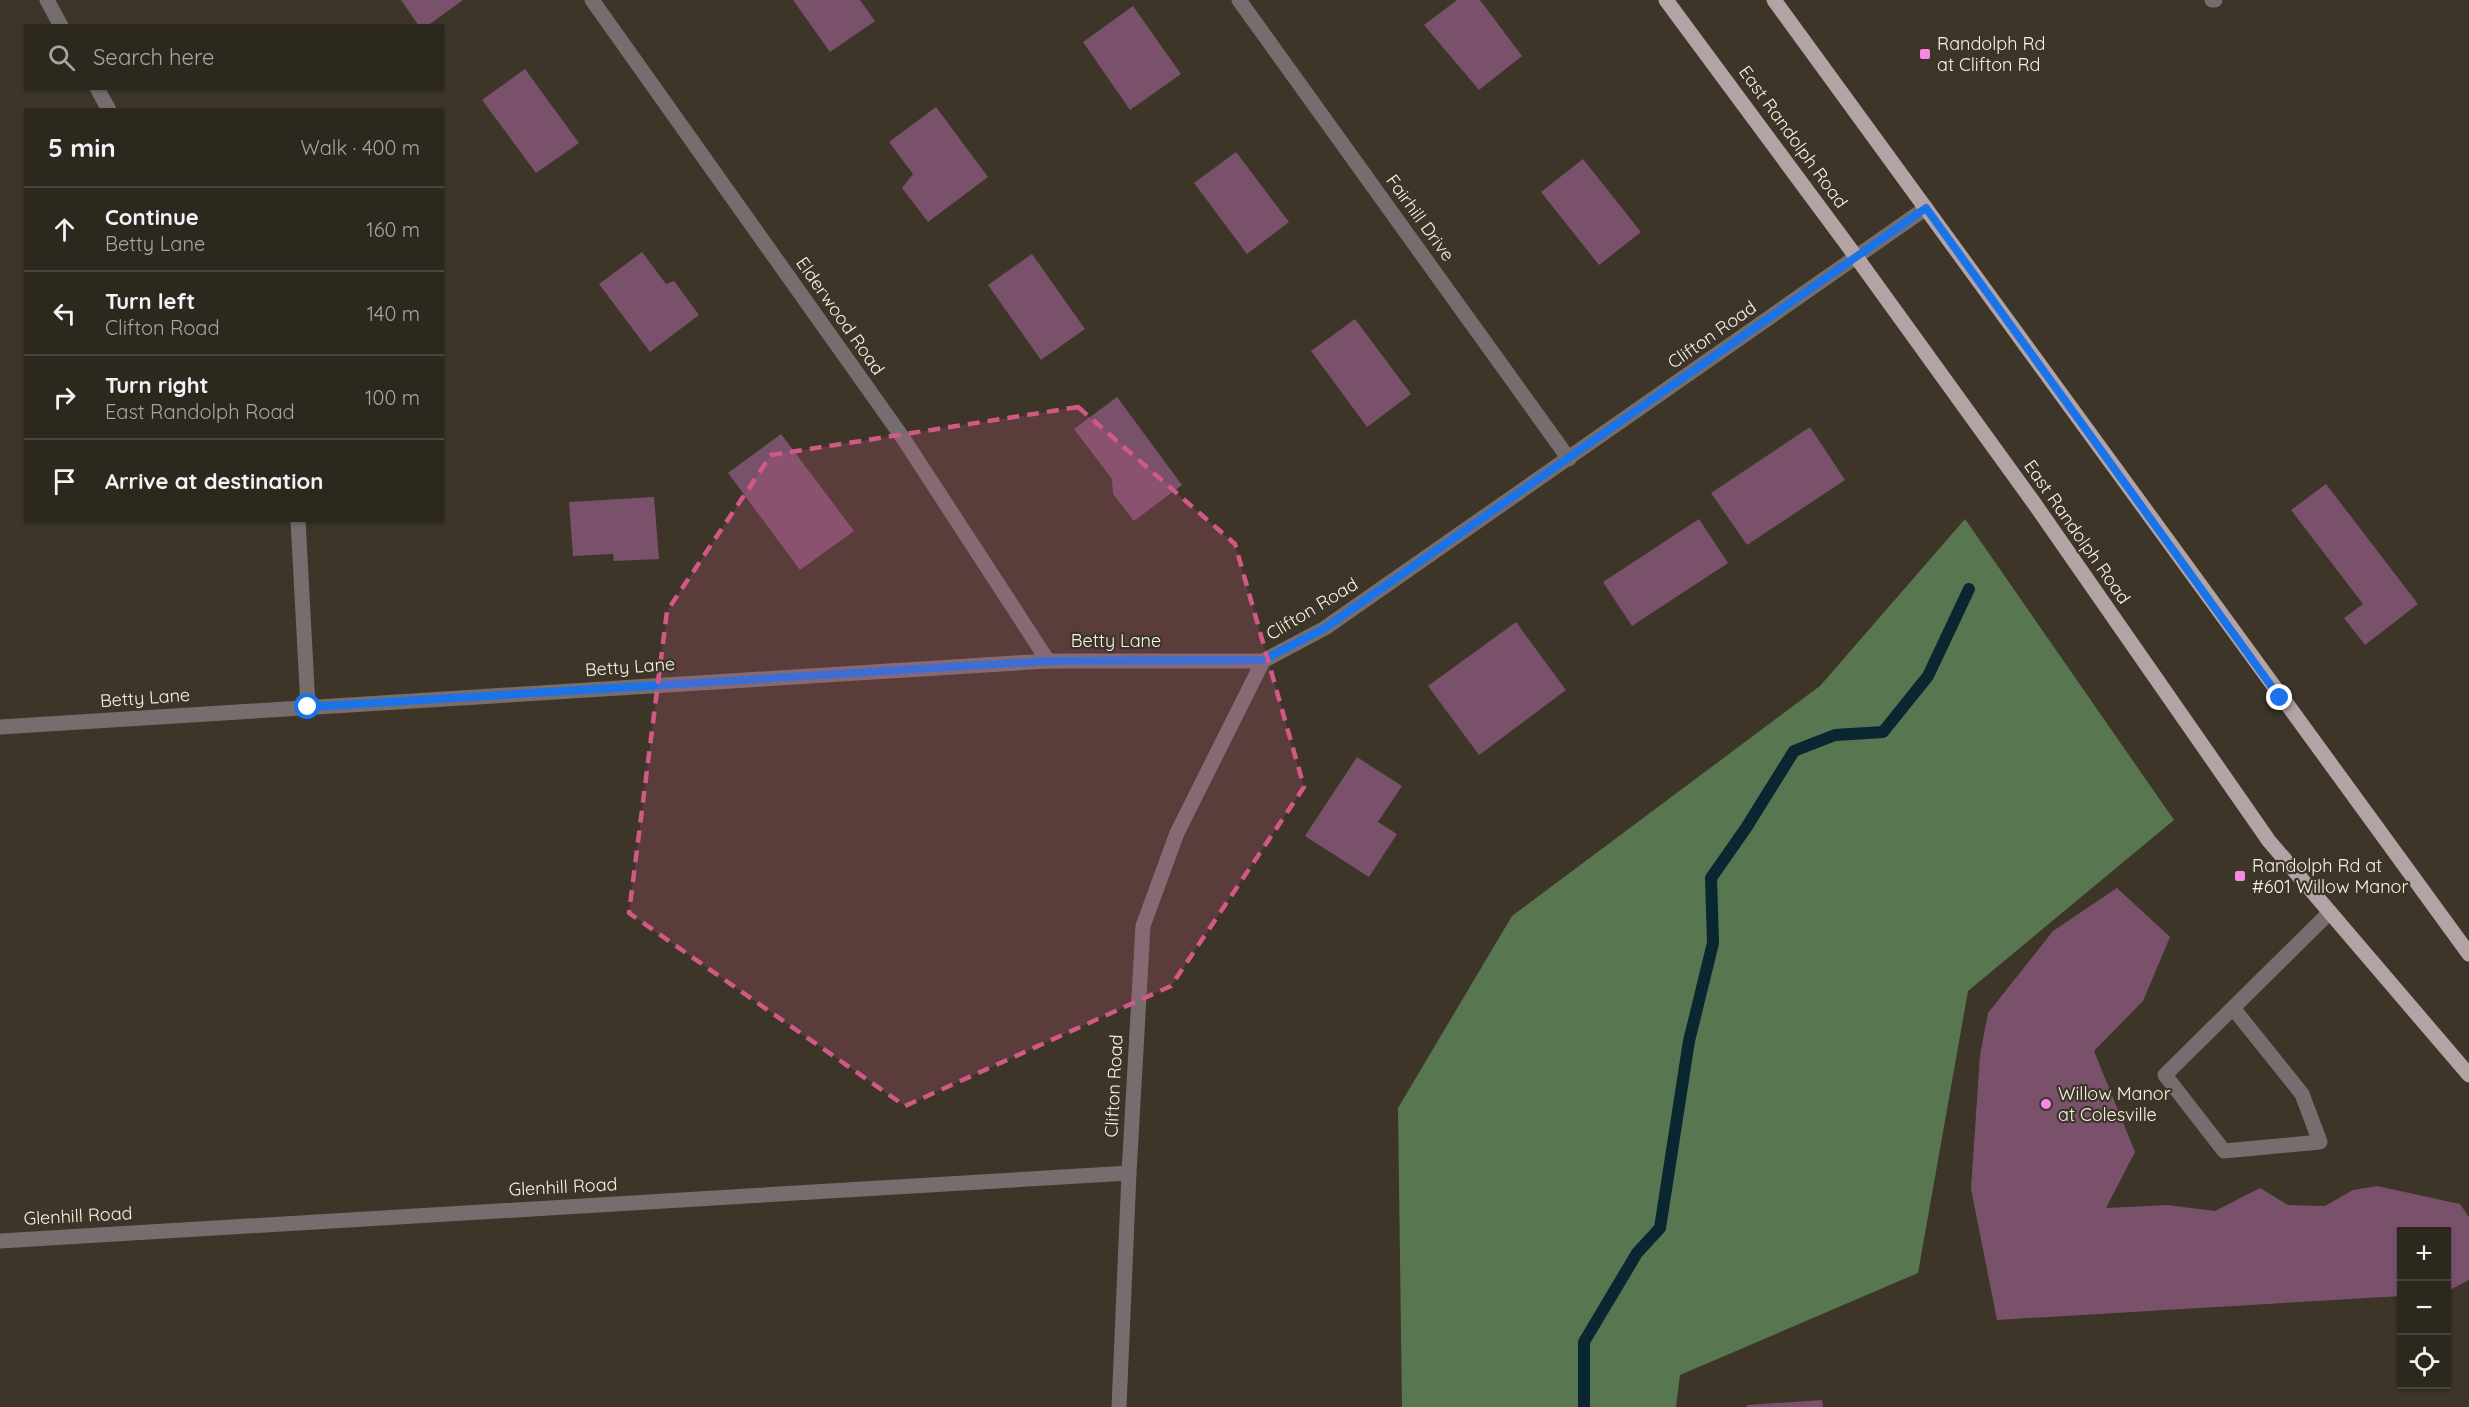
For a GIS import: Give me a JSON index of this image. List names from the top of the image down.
{
  "streets": {
    "main road": ["East Randolph Road"],
    "street": [
      "Fairhill Drive",
      "Elderwood Road",
      "Clifton Road",
      "Betty Lane",
      "Glenhill Road"
    ]
  },
  "crossings": [
    ["East Randolph Road", "Clifton Road"],
    ["Fairhill Drive", "Clifton Road"],
    ["Elderwood Road", "Betty Lane"],
    ["Clifton Road", "Betty Lane"],
    ["Clifton Road", "Glenhill Road"]
  ],
  "places": {
    "transit": ["Randolph Rd at Clifton Rd", "Randolph Rd at #601 Willow Manor"],
    "other": ["Willow Manor at Colesville"]
  },
  "page": {
    "search": "Search here",
    "heading": ["5 min", "Walk · 400 m"],
    "list": [
      ["Continue", "Betty Lane", "160 m"],
      ["Turn left", "Clifton Road", "140 m"],
      ["Turn right", "East Randolph Road", "100 m"],
      "Arrive at destination"
    ],
    "map_buttons": ["+", "−"]
  }
}
